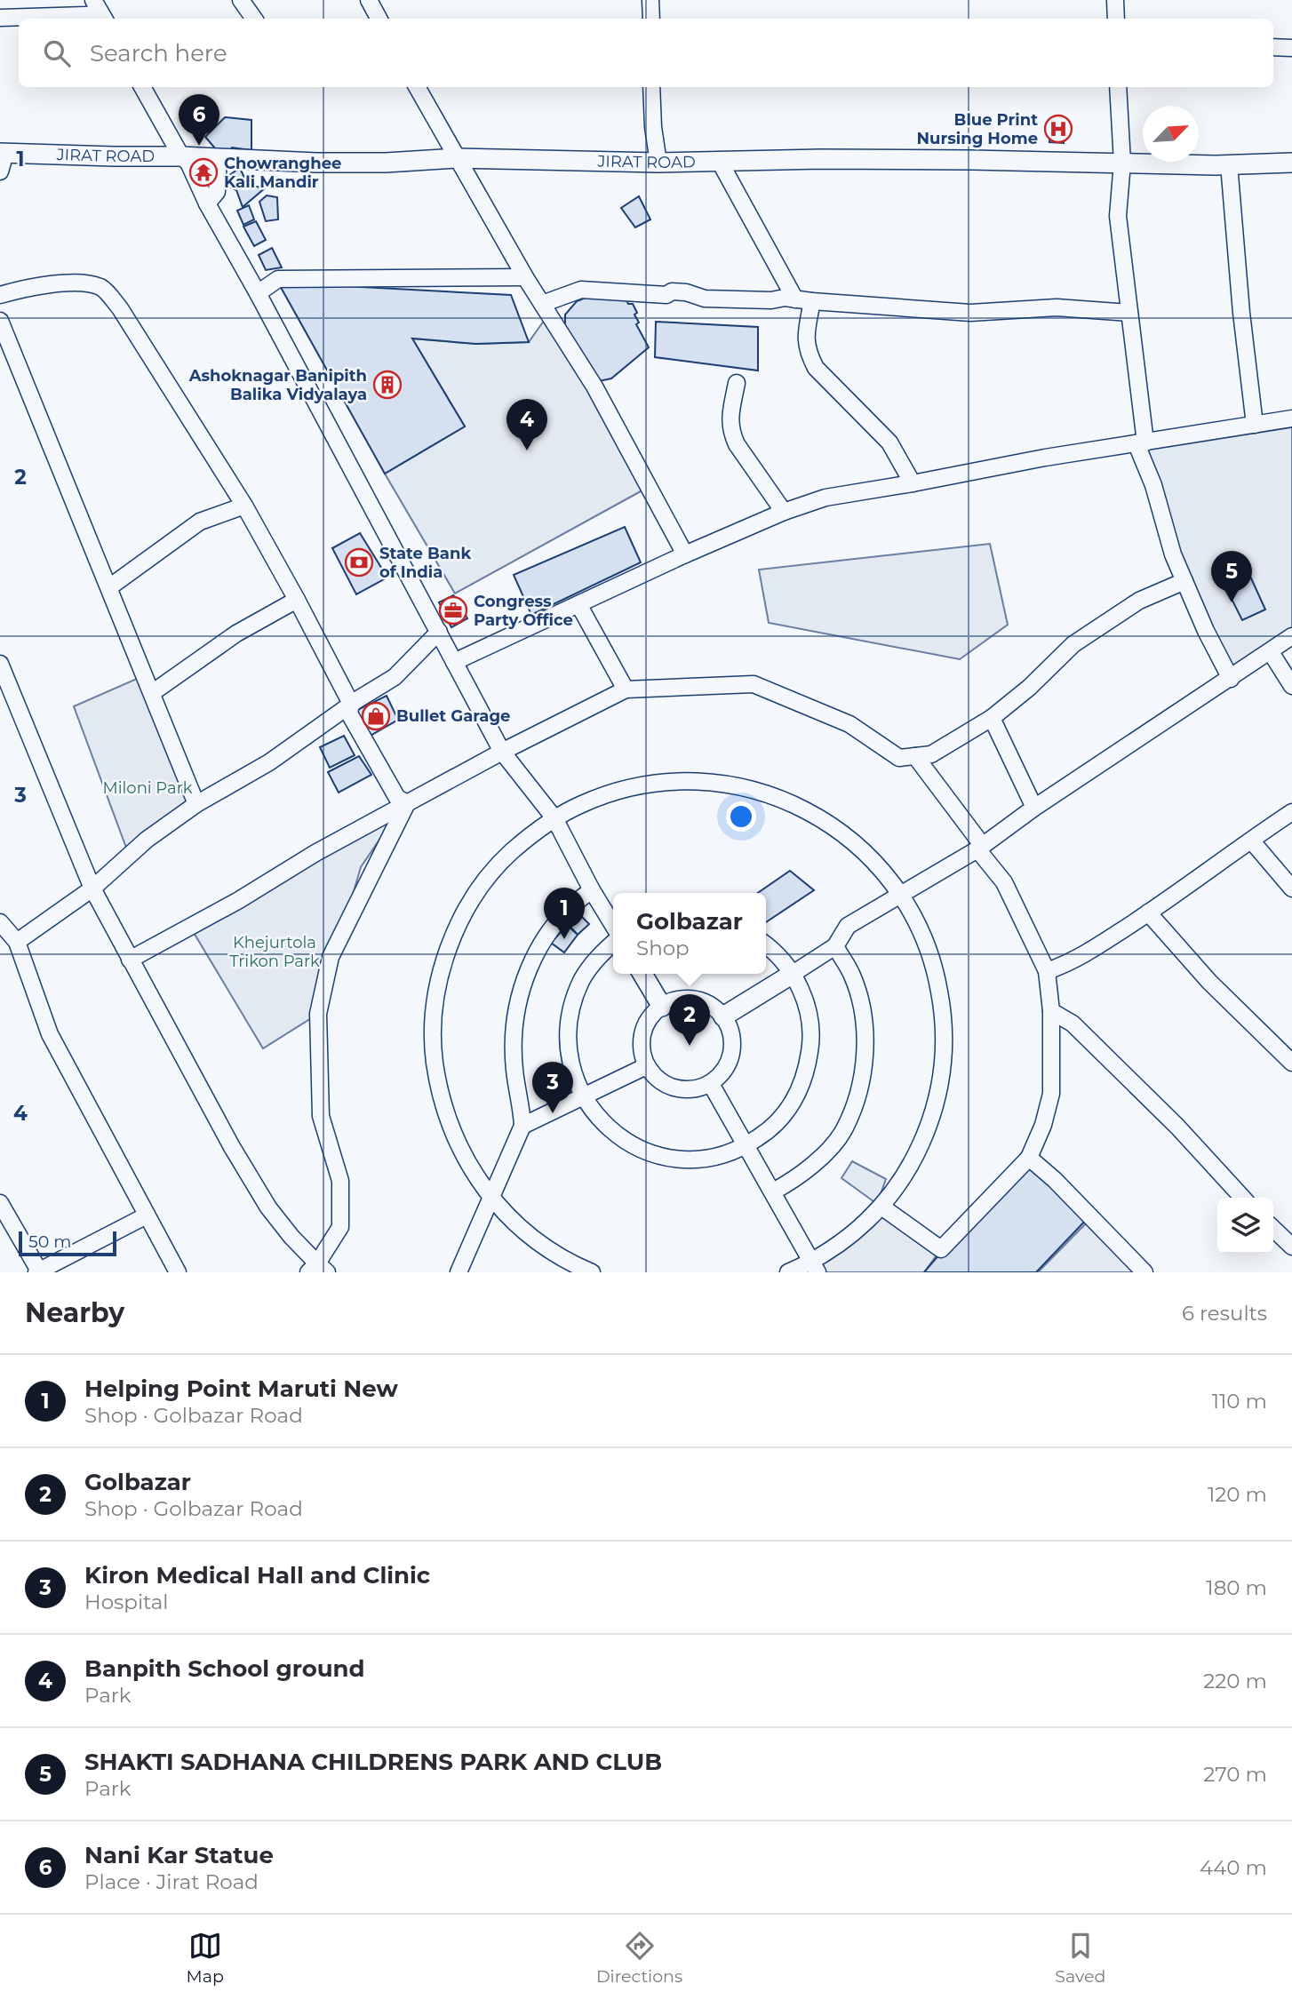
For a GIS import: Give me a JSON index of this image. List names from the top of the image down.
{
  "streets": {
    "main road": ["JIRAT ROAD"]
  },
  "parks": ["Miloni Park", "Khejurtola Trikon Park"],
  "places": {
    "hospital": ["Blue Print Nursing Home"],
    "temple": ["Chowranghee Kali Mandir"],
    "building": ["Ashoknagar Banipith Balika Vidyalaya"],
    "bank": ["State Bank of India"],
    "office": ["Congress Party Office"],
    "shop": ["Bullet Garage"]
  },
  "scale_bar": "50 m",
  "north": "top right",
  "page": {
    "search": "Search here",
    "pins": [
      "6",
      "4",
      "5",
      "1",
      "2",
      "3"
    ],
    "popup": ["Golbazar", "Shop"],
    "scale": "50 m",
    "heading": ["Nearby", "6 results"],
    "list": [
      {
        "mark": "1",
        "name": "Helping Point Maruti New",
        "note": "Shop · Golbazar Road",
        "value": "110 m"
      },
      {
        "mark": "2",
        "name": "Golbazar",
        "note": "Shop · Golbazar Road",
        "value": "120 m"
      },
      {
        "mark": "3",
        "name": "Kiron Medical Hall and Clinic",
        "note": "Hospital",
        "value": "180 m"
      },
      {
        "mark": "4",
        "name": "Banpith School ground",
        "note": "Park",
        "value": "220 m"
      },
      {
        "mark": "5",
        "name": "SHAKTI SADHANA CHILDRENS PARK AND CLUB",
        "note": "Park",
        "value": "270 m"
      },
      {
        "mark": "6",
        "name": "Nani Kar Statue",
        "note": "Place · Jirat Road",
        "value": "440 m"
      }
    ],
    "nav": ["Map", "Directions", "Saved"]
  },
  "grid": {
    "rows": [
      "1",
      "2",
      "3",
      "4"
    ]
  }
}
